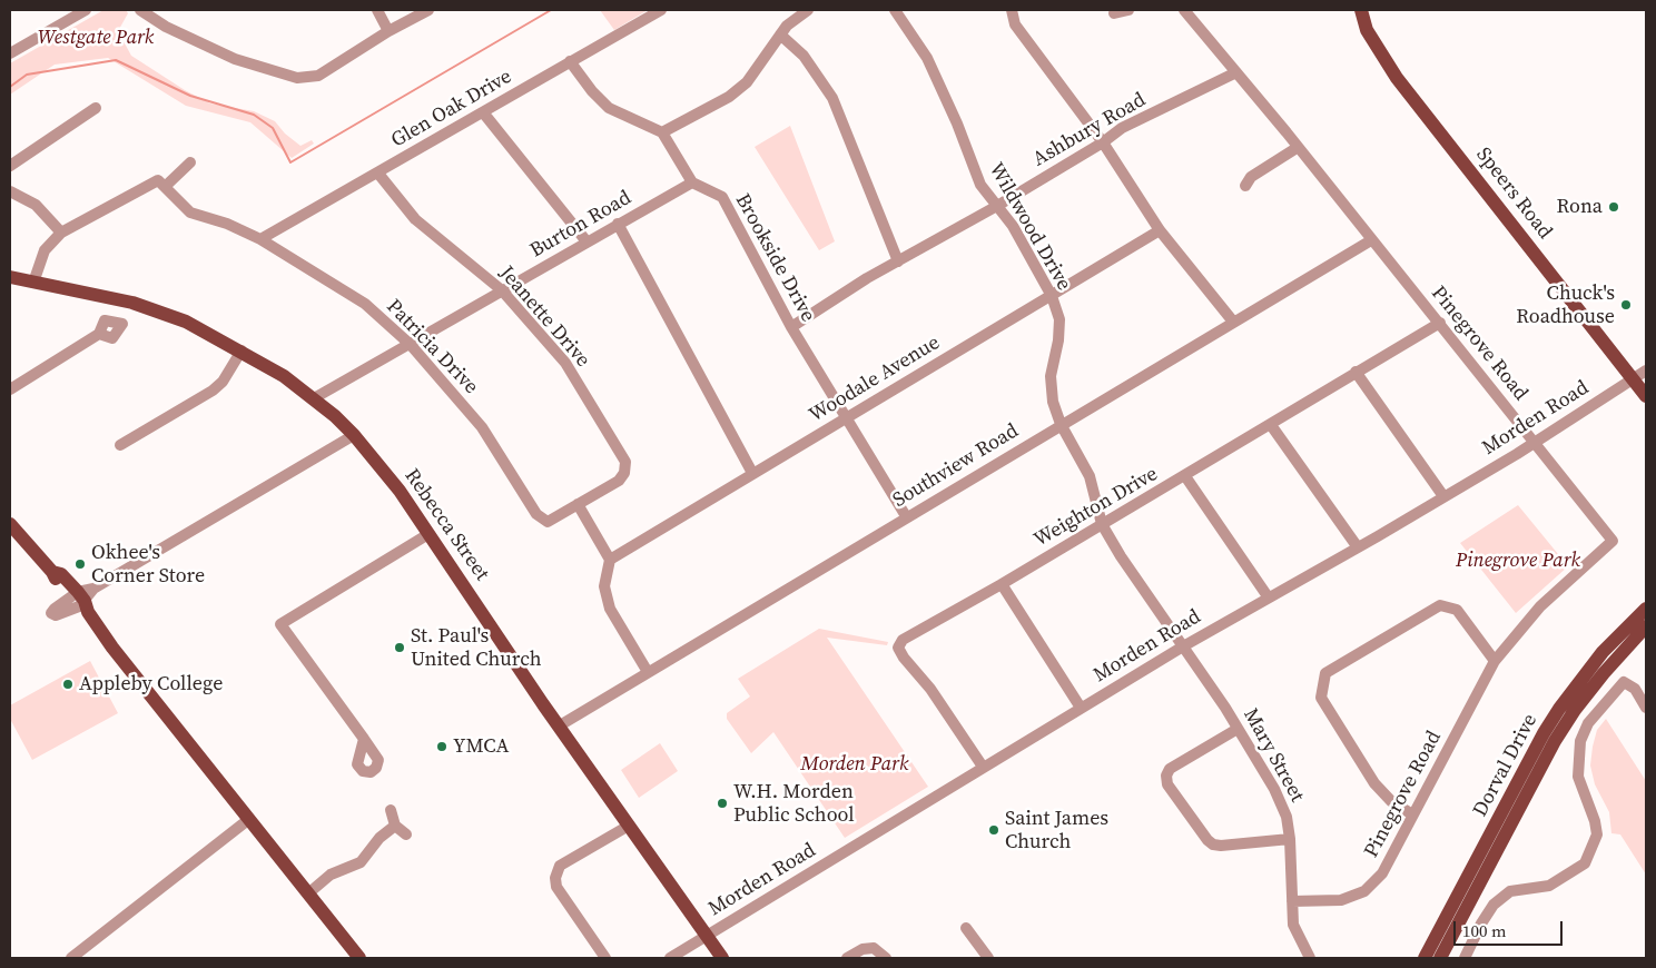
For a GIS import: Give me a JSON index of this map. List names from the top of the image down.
{
  "streets": {
    "main road": ["Speers Road", "Rebecca Street", "Dorval Drive"],
    "street": [
      "Glen Oak Drive",
      "Ashbury Road",
      "Burton Road",
      "Wildwood Drive",
      "Brookside Drive",
      "Jeanette Drive",
      "Pinegrove Road",
      "Patricia Drive",
      "Woodale Avenue",
      "Morden Road",
      "Southview Road",
      "Weighton Drive",
      "Mary Street"
    ]
  },
  "crossings": [
    ["Glen Oak Drive", "Jeanette Drive"],
    ["Glen Oak Drive", "Patricia Drive"],
    ["Ashbury Road", "Wildwood Drive"],
    ["Ashbury Road", "Brookside Drive"],
    ["Ashbury Road", "Pinegrove Road"],
    ["Speers Road", "Morden Road"],
    ["Burton Road", "Brookside Drive"],
    ["Burton Road", "Jeanette Drive"],
    ["Burton Road", "Patricia Drive"],
    ["Burton Road", "Rebecca Street"],
    ["Wildwood Drive", "Woodale Avenue"],
    ["Wildwood Drive", "Morden Road"],
    ["Wildwood Drive", "Southview Road"],
    ["Wildwood Drive", "Weighton Drive"],
    ["Wildwood Drive", "Mary Street"],
    ["Brookside Drive", "Woodale Avenue"],
    ["Brookside Drive", "Southview Road"],
    ["Jeanette Drive", "Patricia Drive"],
    ["Pinegrove Road", "Morden Road"],
    ["Pinegrove Road", "Southview Road"],
    ["Pinegrove Road", "Weighton Drive"],
    ["Pinegrove Road", "Mary Street"],
    ["Morden Road", "Weighton Drive"],
    ["Morden Road", "Rebecca Street"],
    ["Morden Road", "Mary Street"],
    ["Southview Road", "Rebecca Street"]
  ],
  "parks": ["Westgate Park", "Pinegrove Park", "Morden Park"],
  "places": [
    "Rona",
    "Chuck's Roadhouse",
    "Okhee's Corner Store",
    "St. Paul's United Church",
    "Appleby College",
    "YMCA",
    "W.H. Morden Public School",
    "Saint James Church"
  ],
  "scale_bar": "100 m"
}
